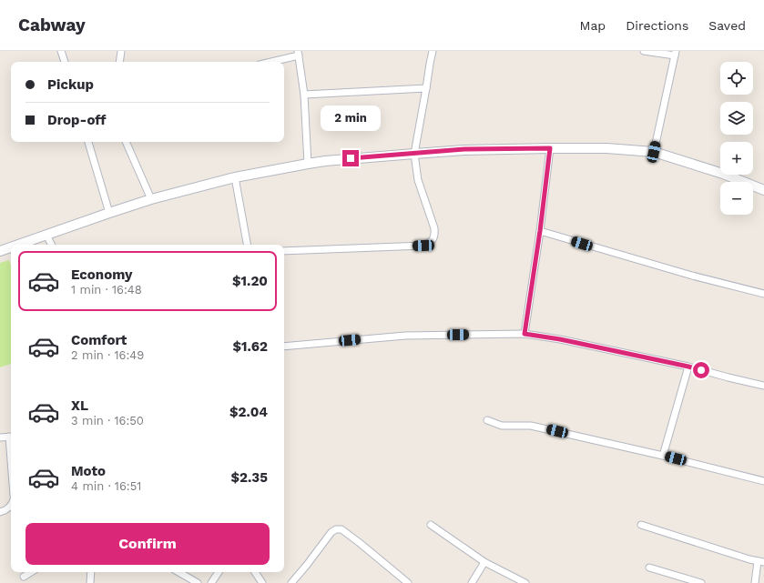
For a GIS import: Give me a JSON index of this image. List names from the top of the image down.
{
  "page": {
    "header": "Cabway",
    "nav": ["Map", "Directions", "Saved"],
    "map_buttons": ["+", "−"],
    "banner": ["Pickup", "Drop-off"],
    "bubble": "2 min",
    "list": [
      {
        "name": "Economy",
        "note": "1 min · 16:48",
        "value": "$1.20"
      },
      {
        "name": "Comfort",
        "note": "2 min · 16:49",
        "value": "$1.62"
      },
      {
        "name": "XL",
        "note": "3 min · 16:50",
        "value": "$2.04"
      },
      {
        "name": "Moto",
        "note": "4 min · 16:51",
        "value": "$2.35"
      }
    ],
    "buttons": "Confirm"
  }
}
